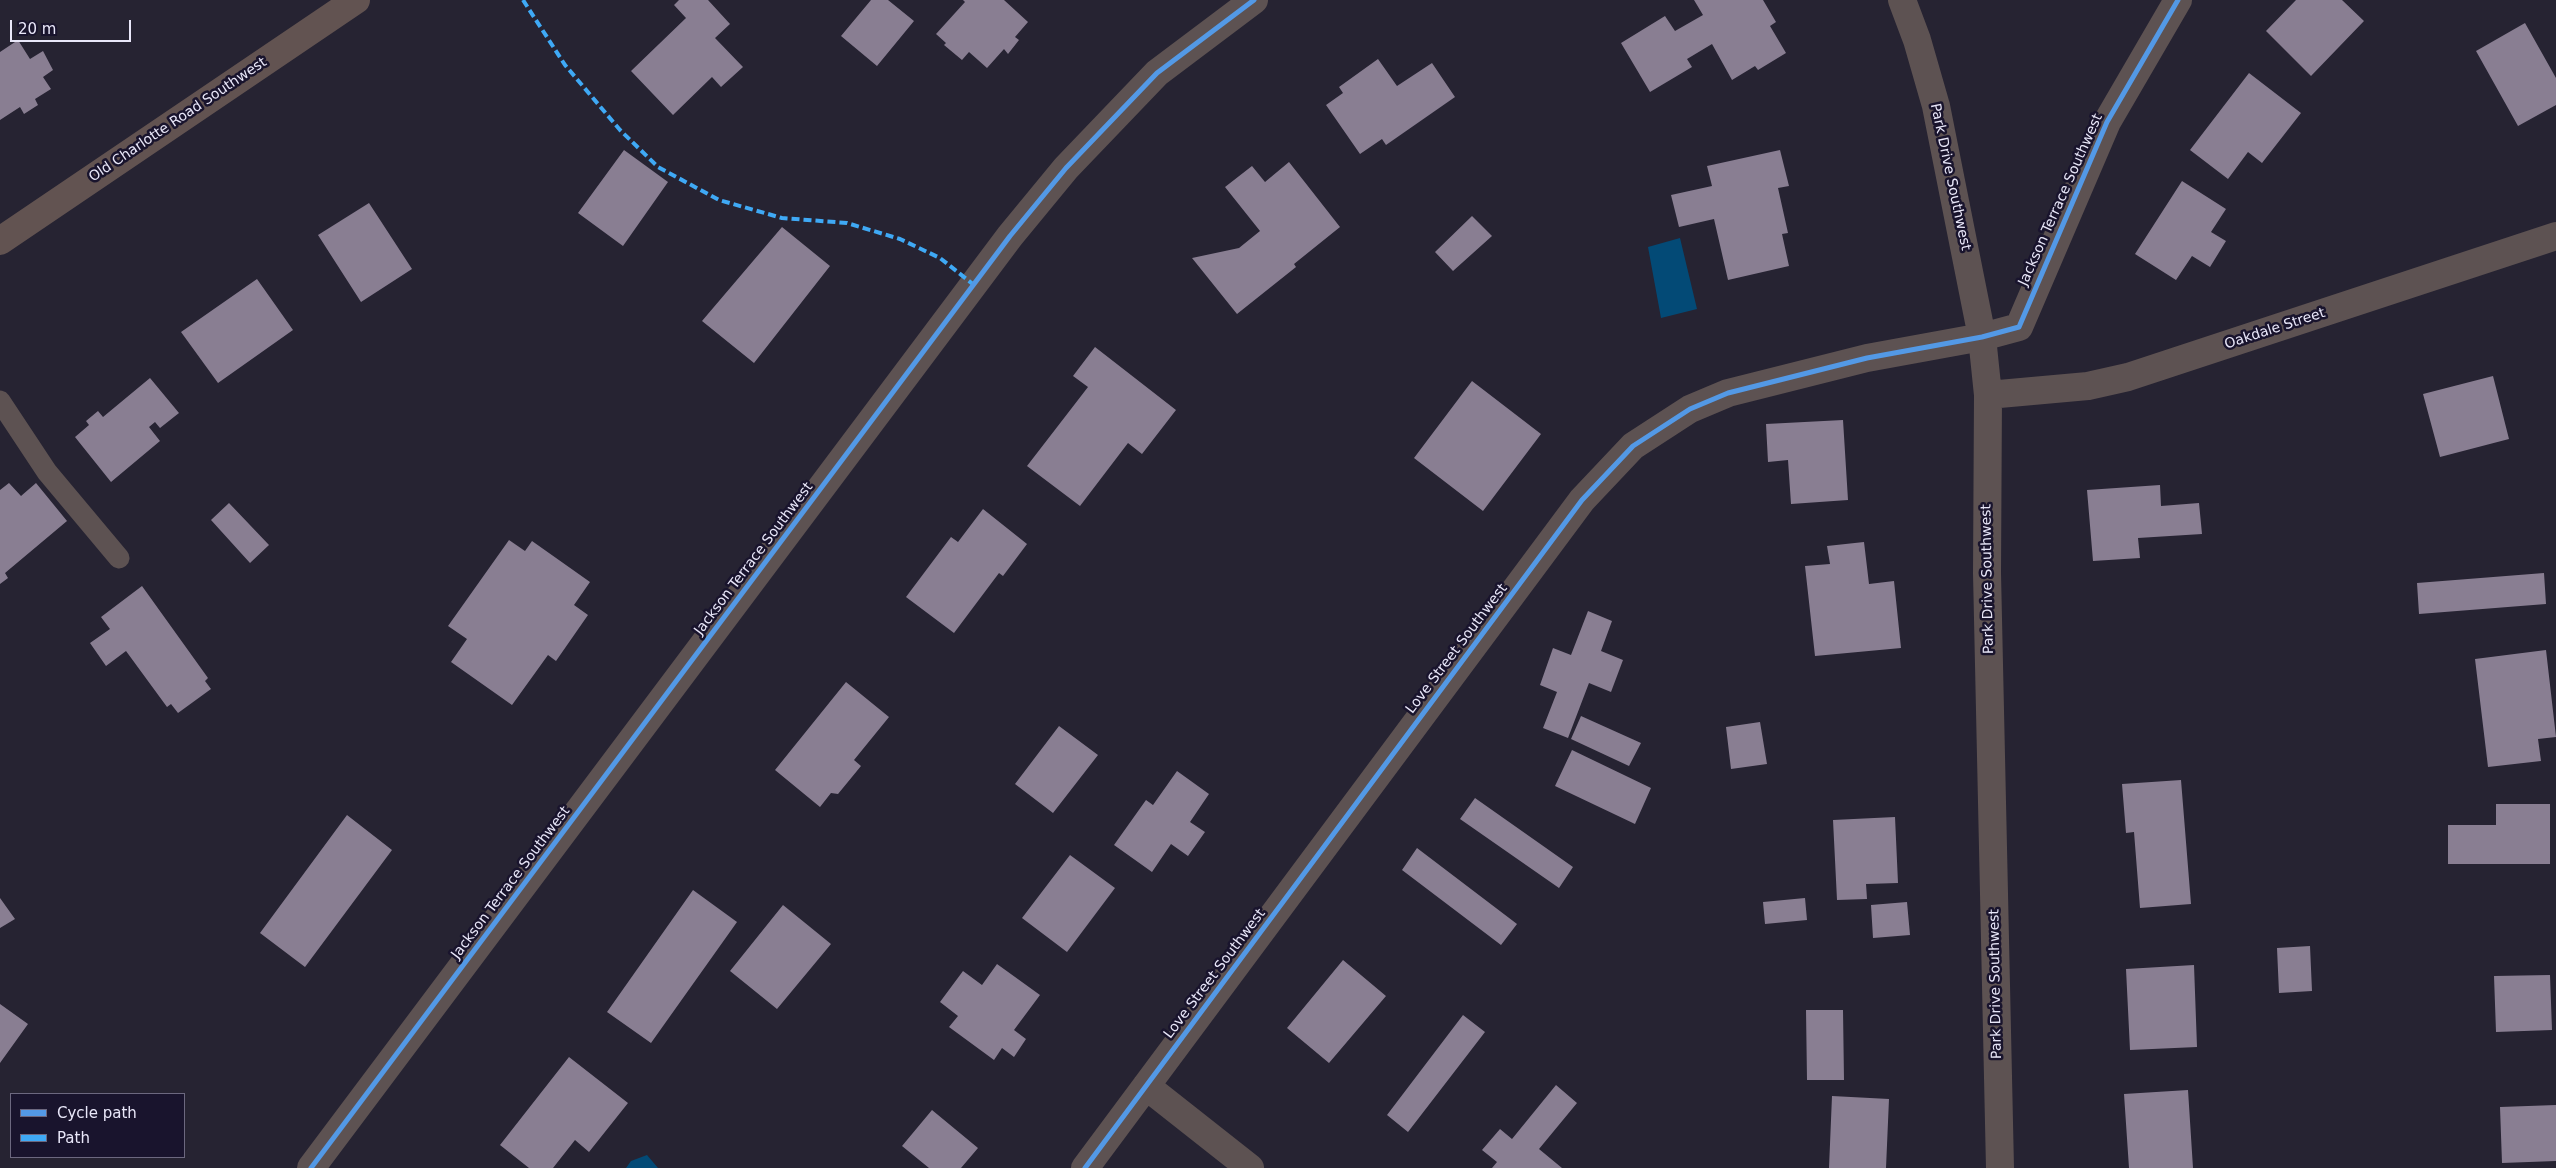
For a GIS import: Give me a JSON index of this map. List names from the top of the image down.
{
  "streets": {
    "main road": ["Old Charlotte Road Southwest"],
    "street": [
      "Park Drive Southwest",
      "Jackson Terrace Southwest",
      "Oakdale Street",
      "Love Street Southwest"
    ]
  },
  "crossings": [
    ["Park Drive Southwest", "Jackson Terrace Southwest"],
    ["Park Drive Southwest", "Oakdale Street"],
    ["Park Drive Southwest", "Love Street Southwest"],
    ["Jackson Terrace Southwest", "Love Street Southwest"]
  ],
  "legend": ["Cycle path", "Path"],
  "scale_bar": "20 m"
}
